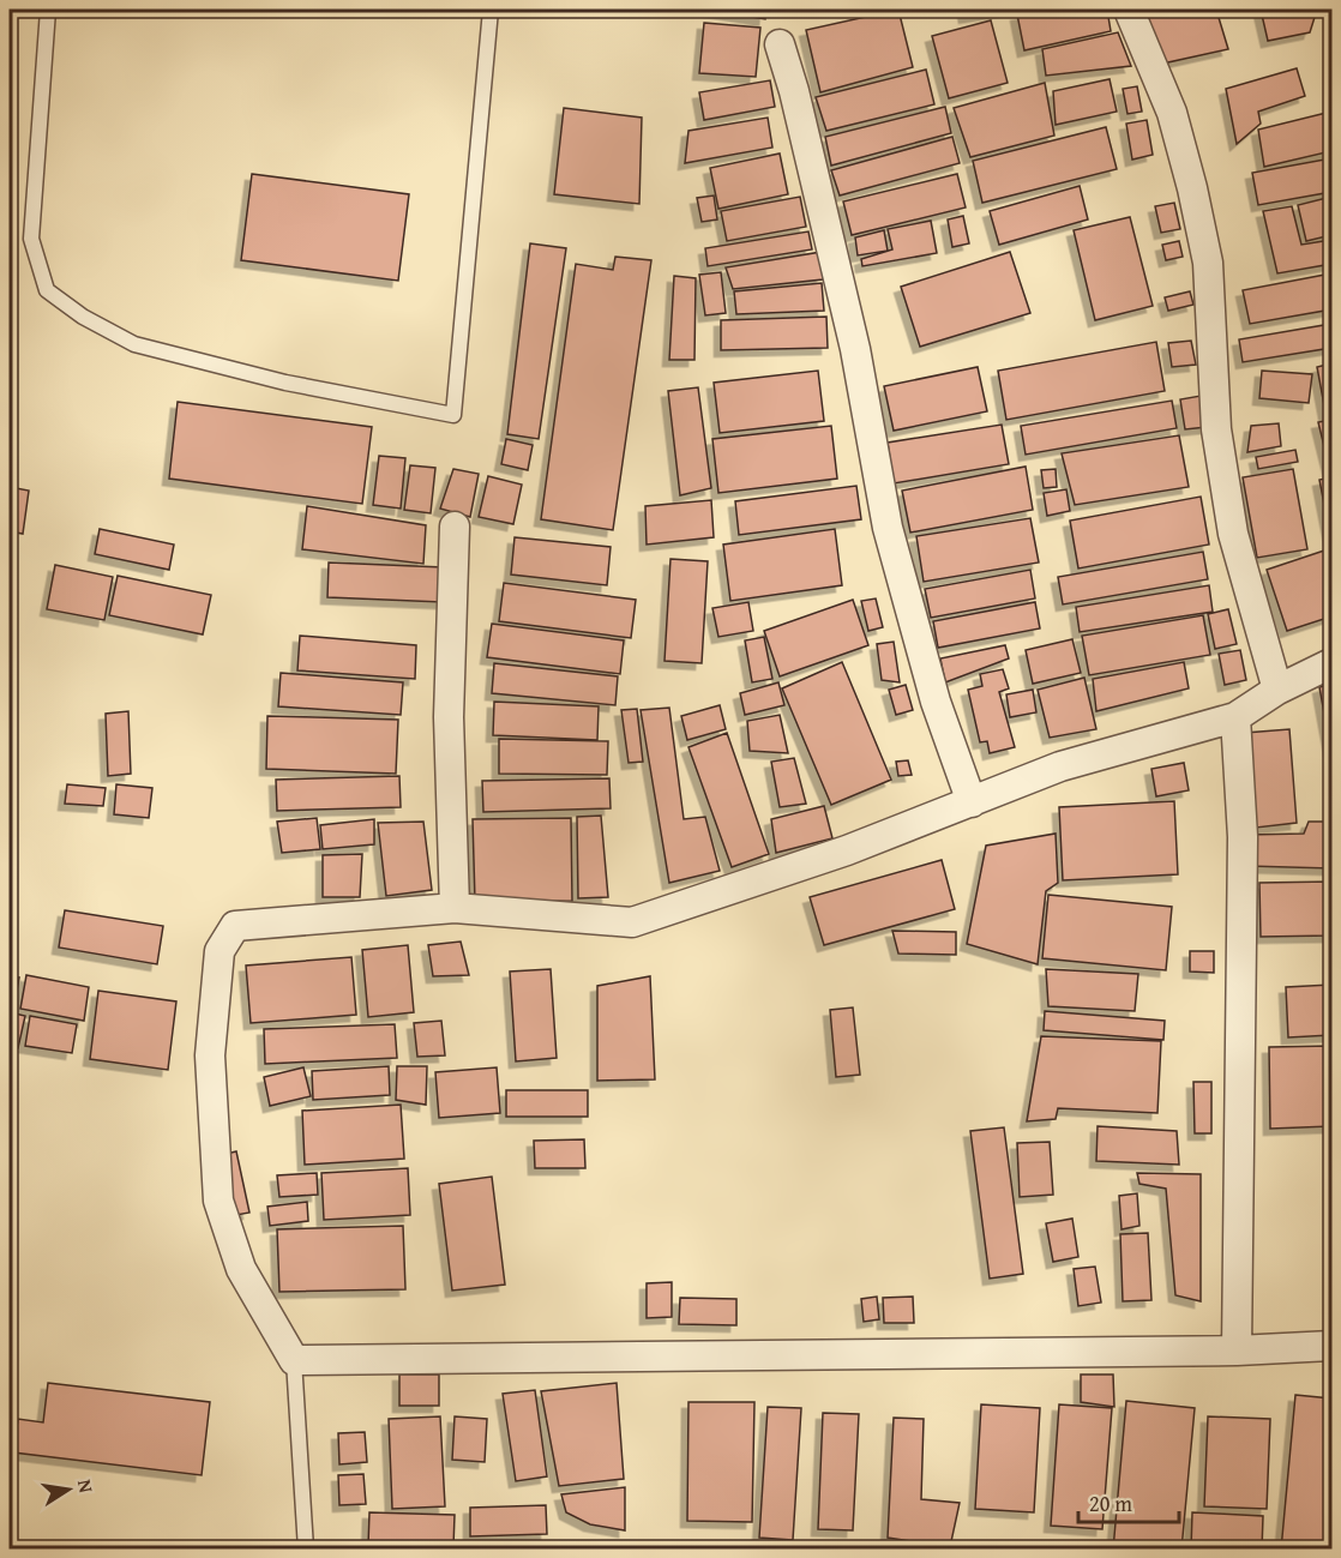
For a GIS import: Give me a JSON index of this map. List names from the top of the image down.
{
  "scale_bar": "20 m",
  "north": "right"
}
